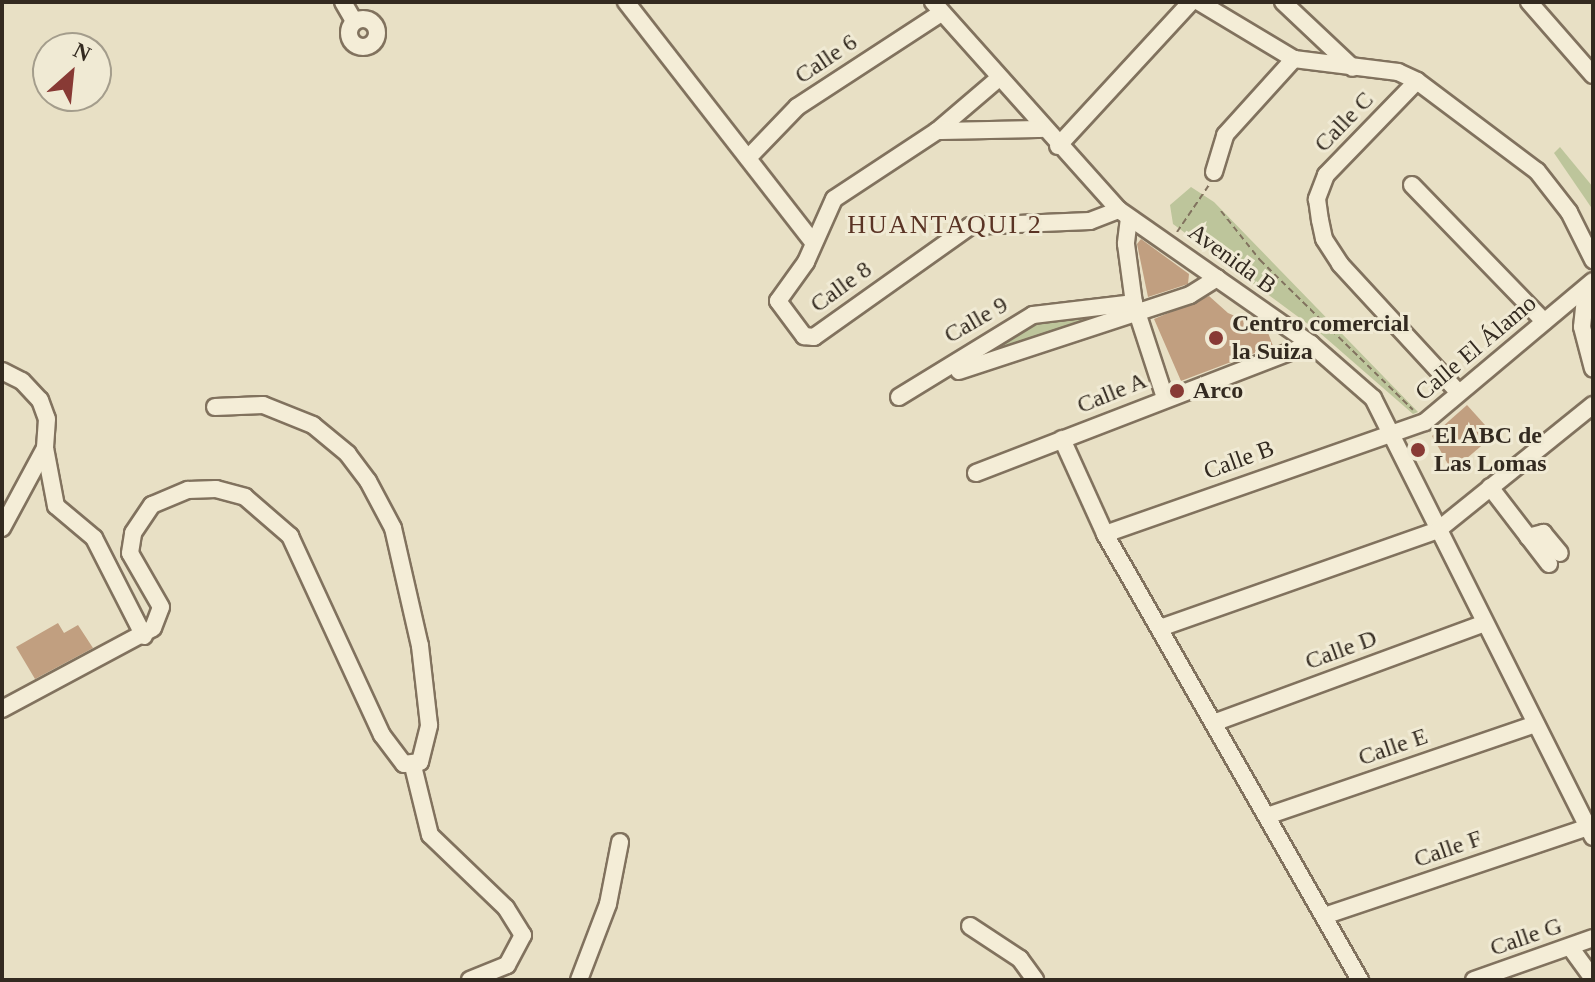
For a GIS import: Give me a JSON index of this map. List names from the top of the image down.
{
  "streets": {
    "street": [
      "Calle 6",
      "Calle C",
      "Avenida B",
      "Calle 8",
      "Calle 9",
      "Calle El Álamo",
      "Calle A",
      "Calle B",
      "Calle D",
      "Calle E",
      "Calle F",
      "Calle G"
    ]
  },
  "crossings": [
    ["Calle 6", "Avenida B"],
    ["Calle C", "Calle El Álamo"],
    ["Avenida B", "Calle 8"],
    ["Avenida B", "Calle El Álamo"],
    ["Avenida B", "Calle A"],
    ["Avenida B", "Calle B"],
    ["Avenida B", "Calle D"],
    ["Avenida B", "Calle E"],
    ["Avenida B", "Calle F"],
    ["Calle El Álamo", "Calle B"]
  ],
  "districts": ["HUANTAQUI 2"],
  "places": ["Centro comercial la Suiza", "Arco", "El ABC de Las Lomas"],
  "north": "top right"
}
